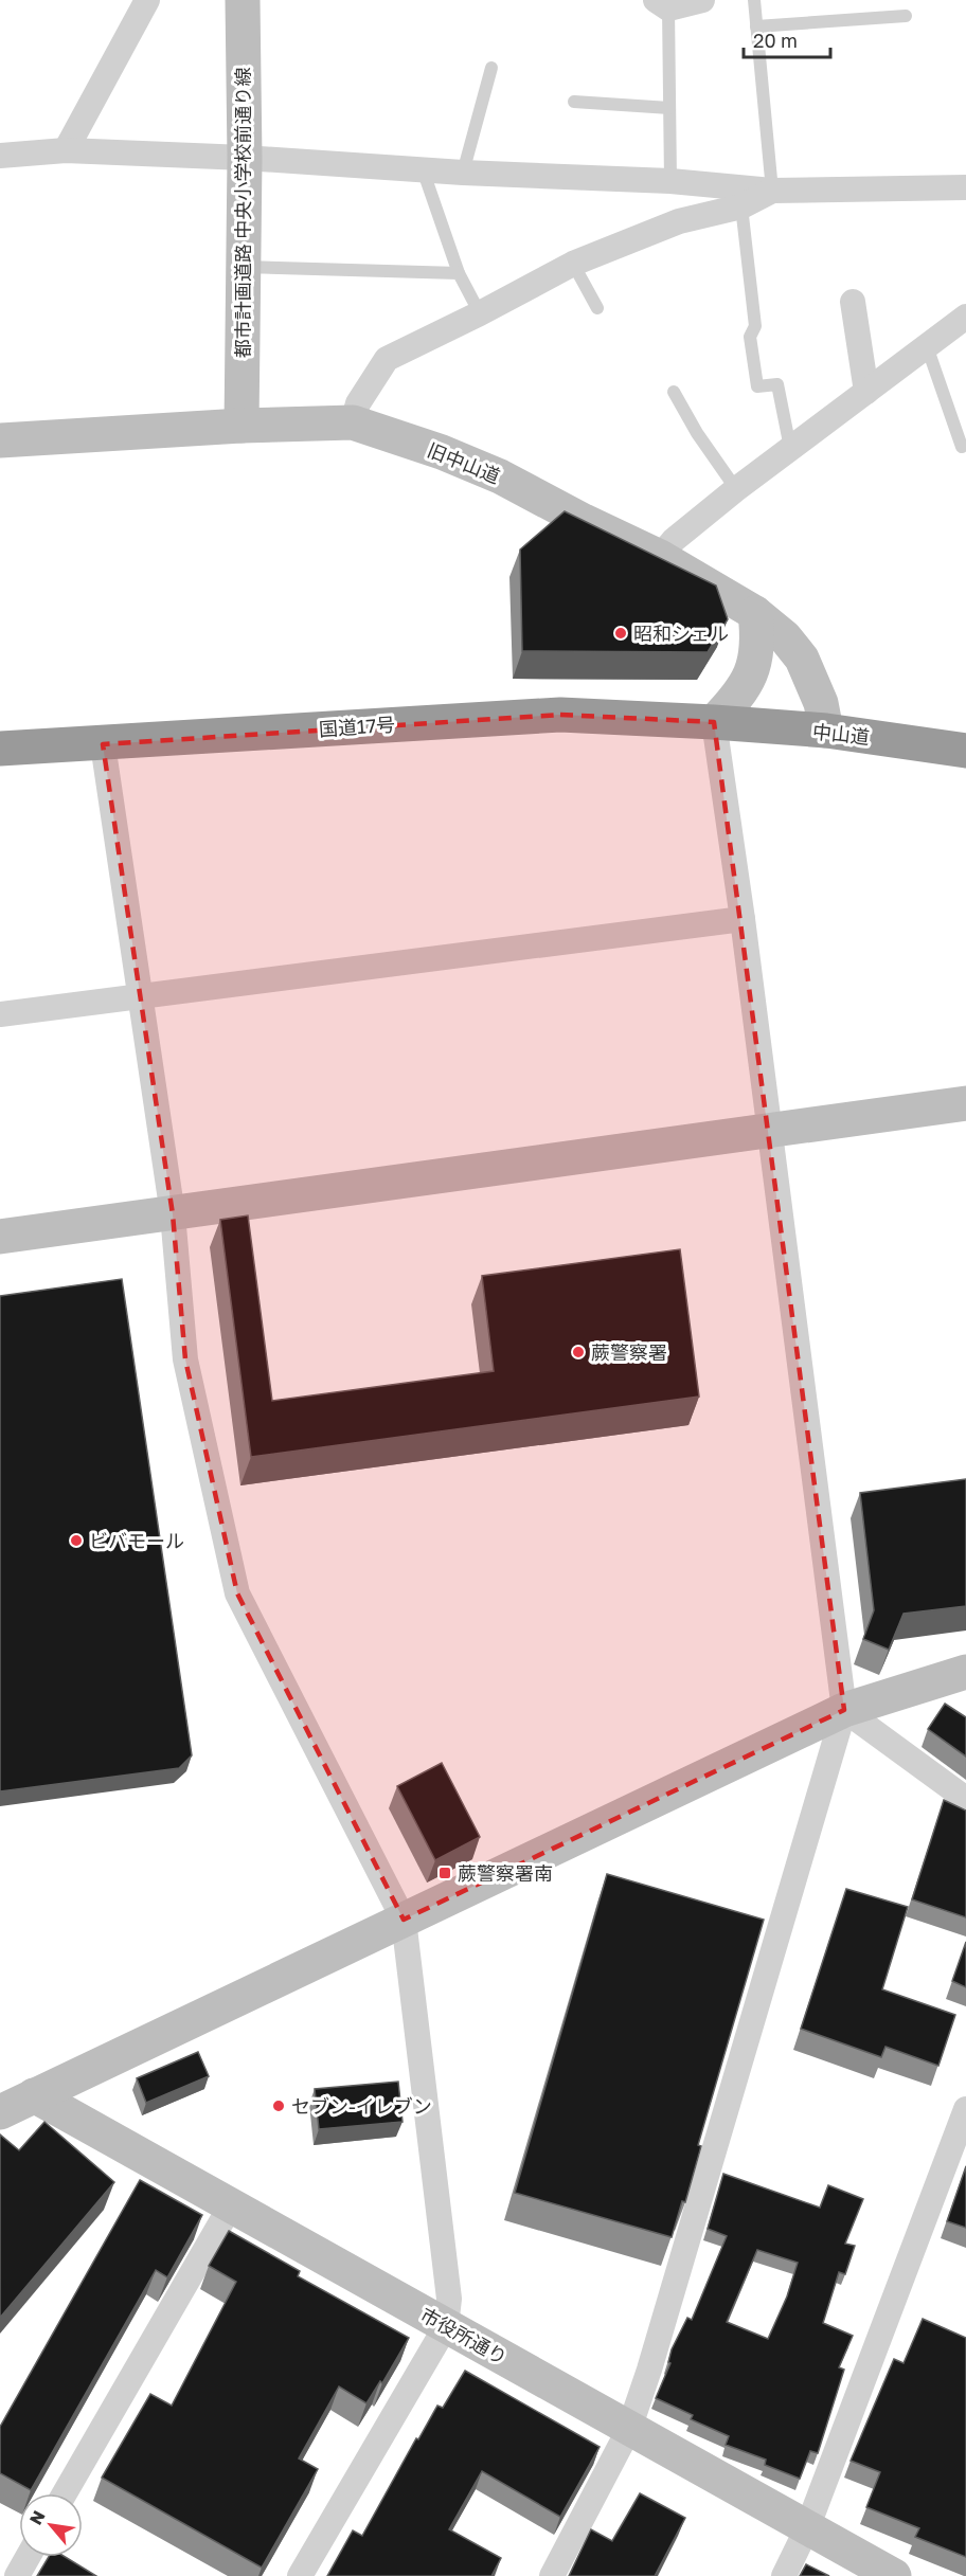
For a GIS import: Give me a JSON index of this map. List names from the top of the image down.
{
  "streets": {
    "highway": ["国道17号", "中山道"],
    "street": ["都市計画道路 中央小学校前通り線", "旧中山道", "市役所通り"]
  },
  "crossings": [
    ["都市計画道路 中央小学校前通り線", "旧中山道"],
    ["旧中山道", "中山道"],
    ["国道17号", "中山道"]
  ],
  "places": {
    "other": [
      "昭和シェル",
      "蕨警察署",
      "ビバモール",
      "セブン-イレブン"
    ],
    "transit": ["蕨警察署南"]
  },
  "scale_bar": "20 m",
  "north": "top left"
}
